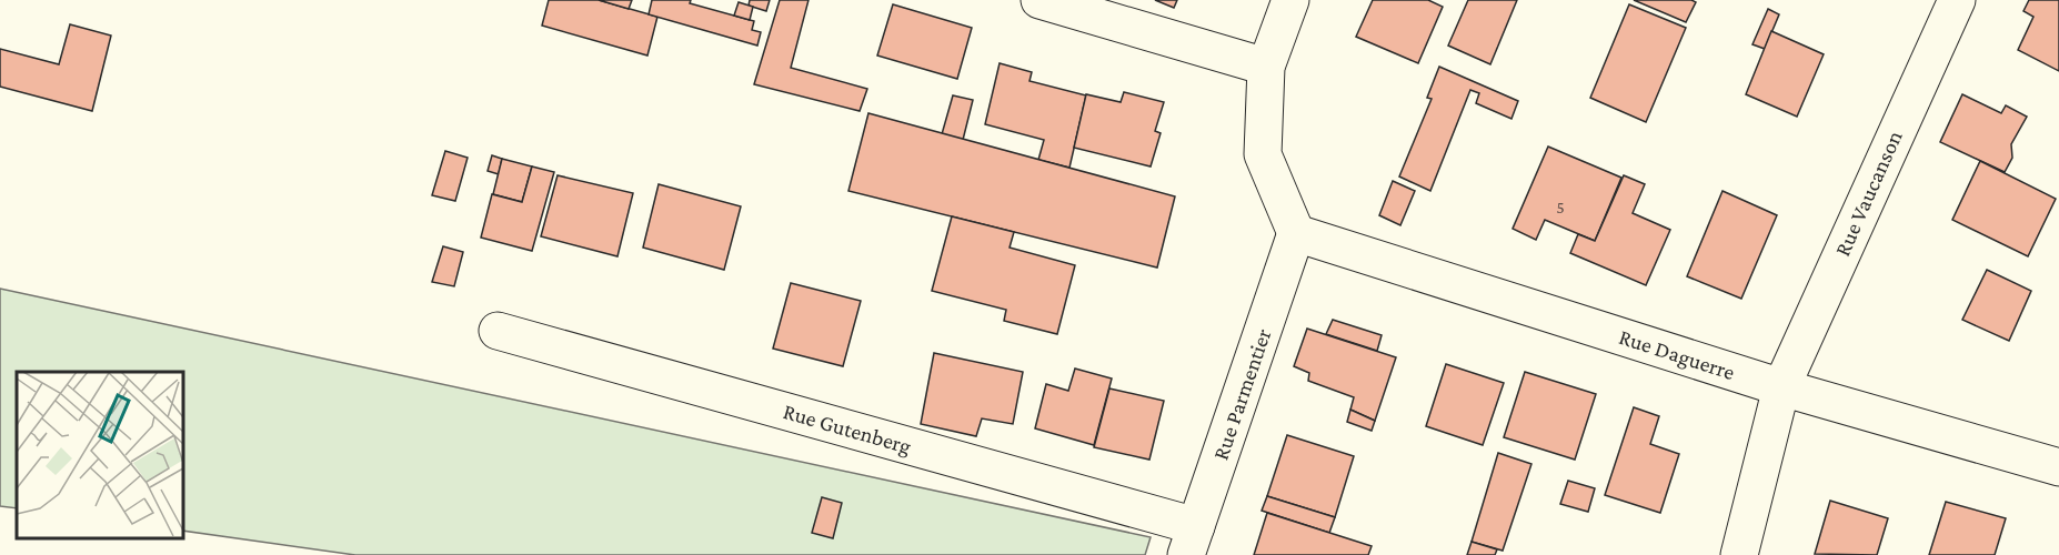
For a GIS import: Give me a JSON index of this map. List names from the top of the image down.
{
  "streets": {
    "street": [
      "Rue Vaucanson",
      "Rue Daguerre",
      "Rue Parmentier",
      "Rue Gutenberg"
    ]
  },
  "crossings": [
    ["Rue Vaucanson", "Rue Daguerre"],
    ["Rue Daguerre", "Rue Parmentier"],
    ["Rue Parmentier", "Rue Gutenberg"]
  ],
  "house_numbers": ["5"]
}
